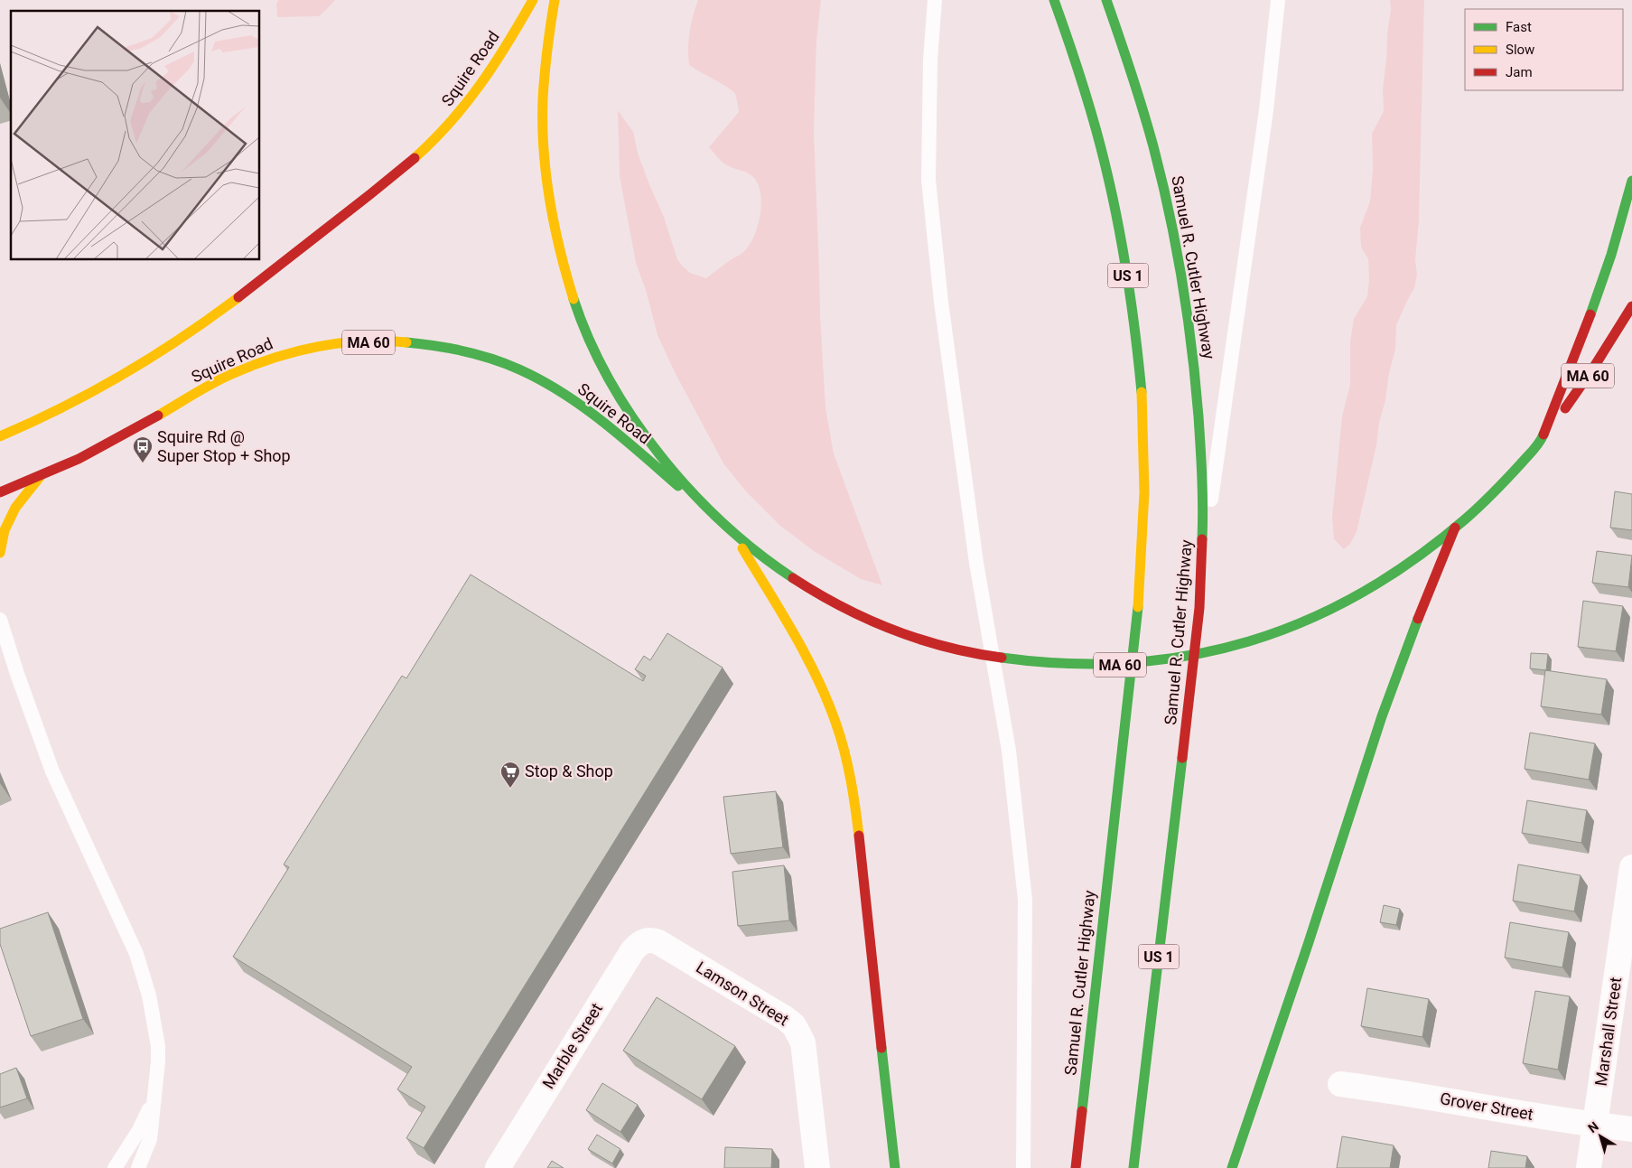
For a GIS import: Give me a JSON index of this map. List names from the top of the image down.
{
  "streets": {
    "main road": [
      "Squire Road",
      "Samuel R. Cutler Highway",
      "US 1",
      "MA 60"
    ],
    "street": [
      "Lamson Street",
      "Marshall Street",
      "Marble Street",
      "Grover Street"
    ]
  },
  "crossings": [
    ["Squire Road", "MA 60"],
    ["Lamson Street", "Marble Street"],
    ["Marshall Street", "Grover Street"]
  ],
  "places": {
    "bus stop": ["Squire Rd @ Super Stop + Shop"],
    "supermarket": ["Stop & Shop"]
  },
  "legend": ["Fast", "Slow", "Jam"],
  "north": "top left"
}
